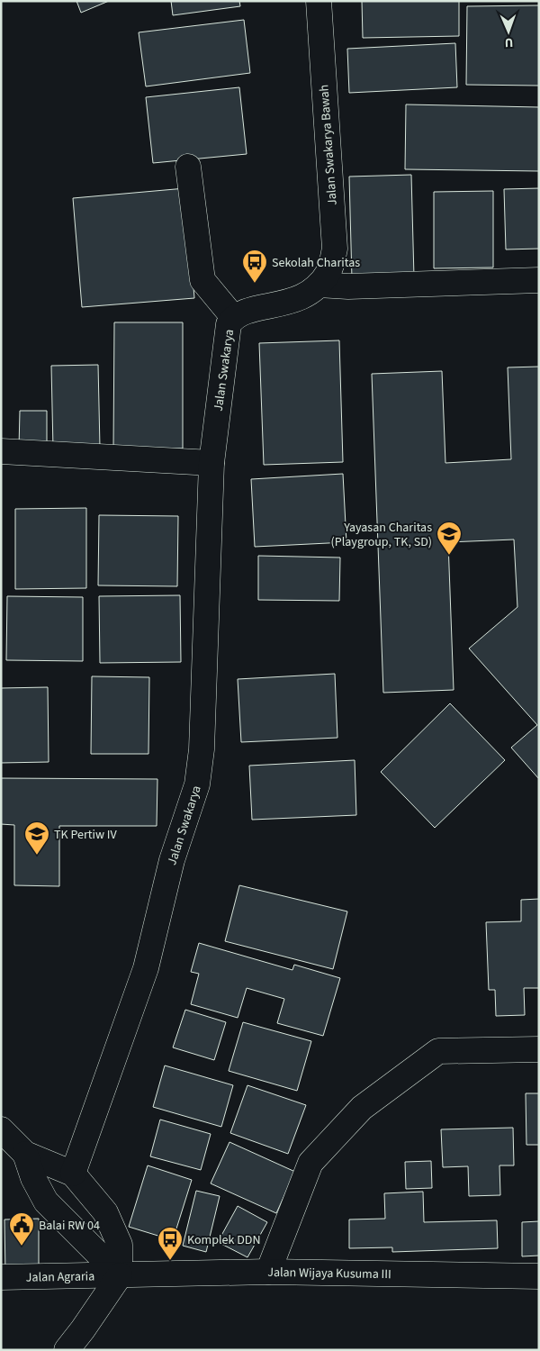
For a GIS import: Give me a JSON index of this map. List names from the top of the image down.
{
  "streets": {
    "street": [
      "Jalan Swakarya Bawah",
      "Jalan Swakarya",
      "Jalan Wijaya Kusuma III",
      "Jalan Agraria"
    ]
  },
  "crossings": [
    ["Jalan Swakarya Bawah", "Jalan Swakarya"],
    ["Jalan Wijaya Kusuma III", "Jalan Agraria"]
  ],
  "places": {
    "bus stop": ["Sekolah Charitas", "Komplek DDN"],
    "school or university": ["Yayasan Charitas (Playgroup, TK, SD)", "TK Pertiw IV"],
    "public building": ["Balai RW 04"]
  },
  "north": "bottom"
}
